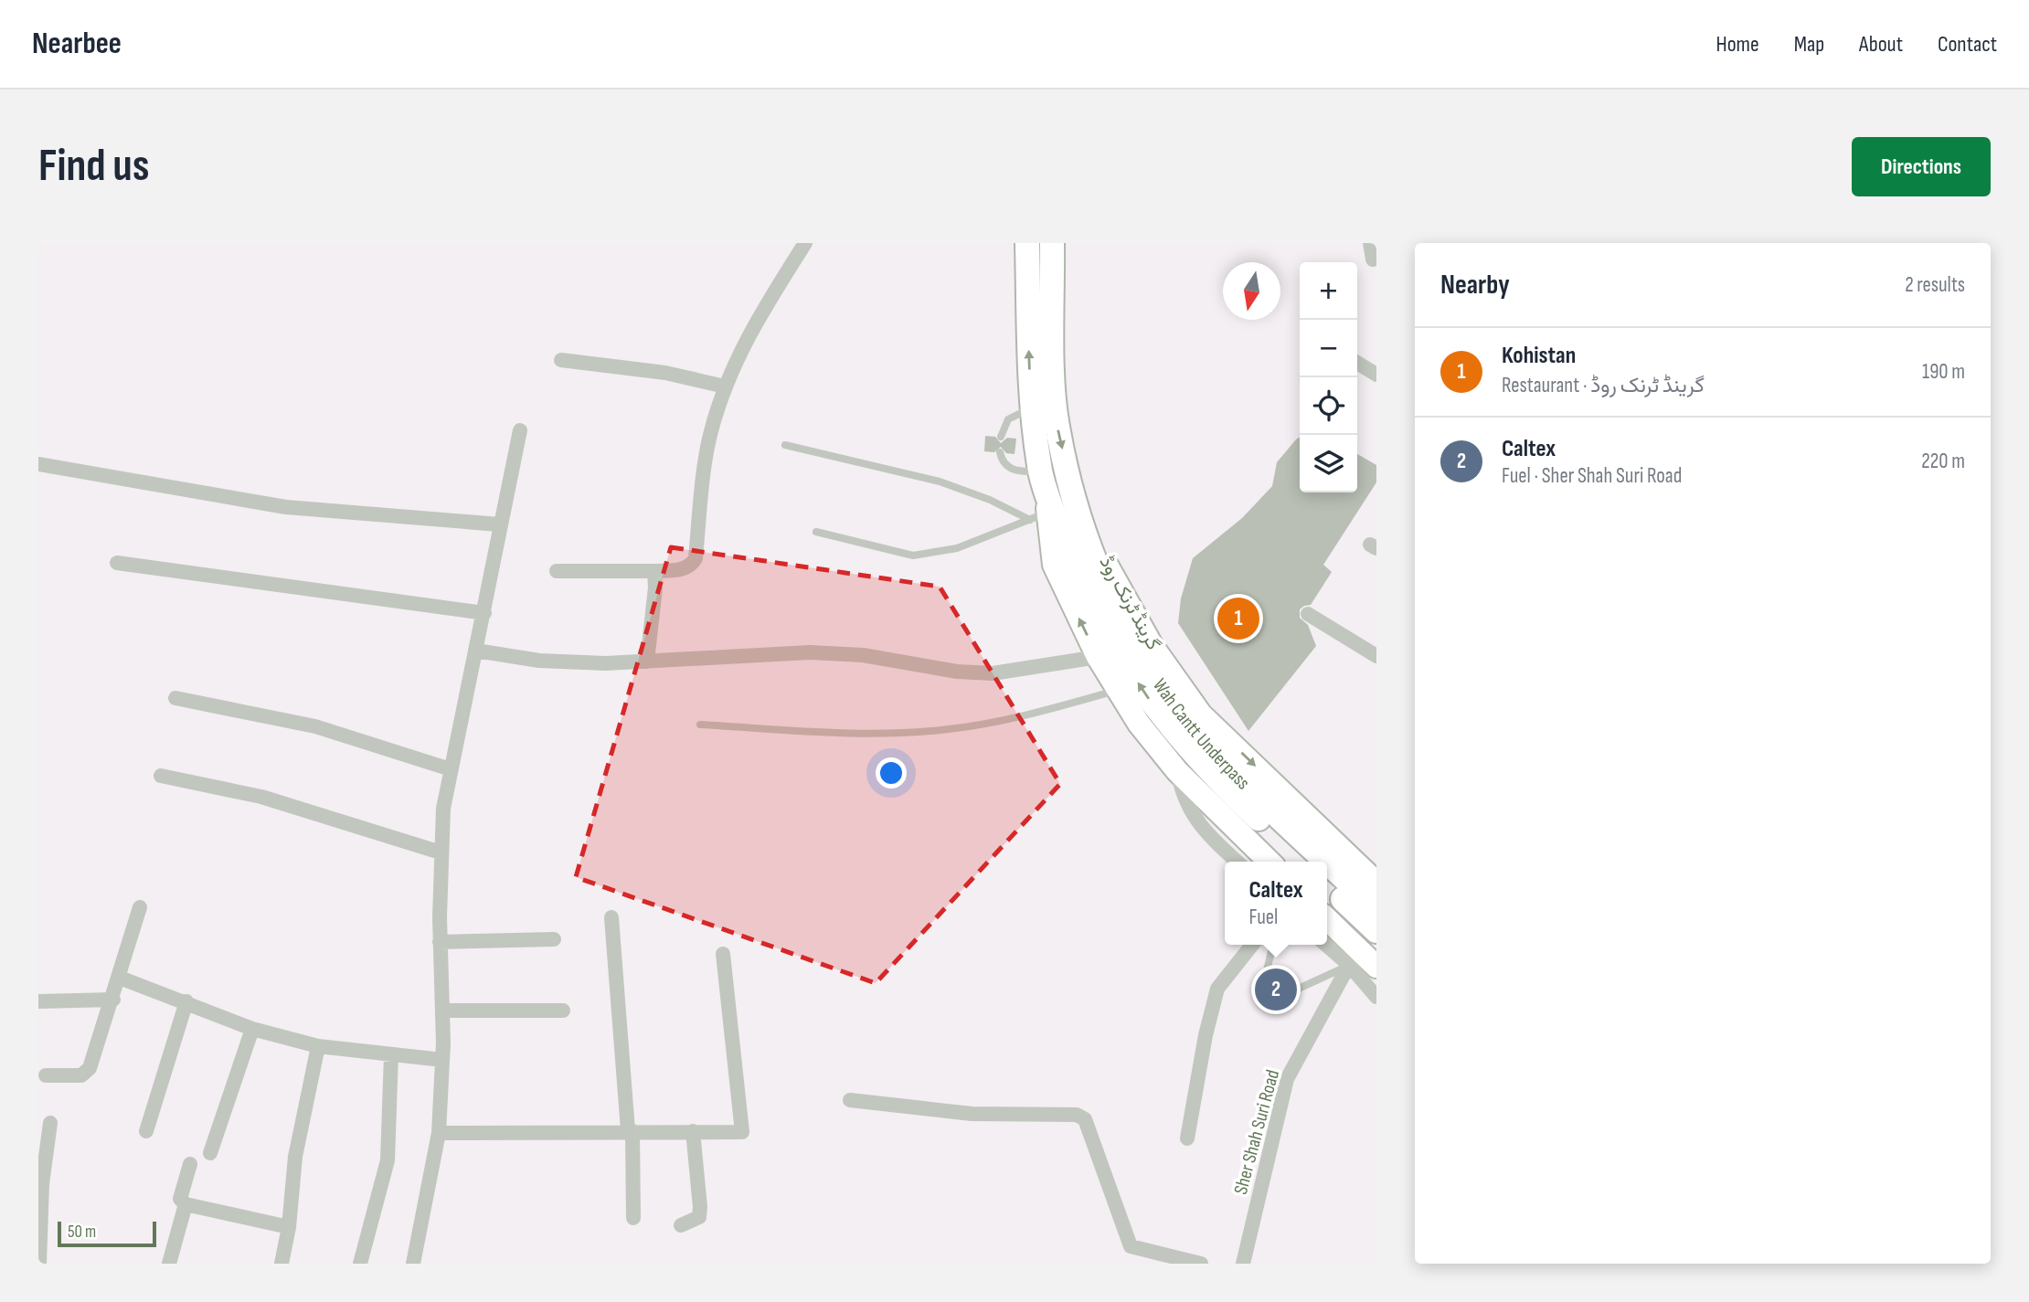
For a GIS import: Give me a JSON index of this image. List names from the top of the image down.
{
  "streets": {
    "highway": ["گرینڈ ٹرنک روڈ", "Wah Cantt Underpass"],
    "street": ["Sher Shah Suri Road"]
  },
  "crossings": [
    ["گرینڈ ٹرنک روڈ", "Wah Cantt Underpass"]
  ],
  "scale_bar": "50 m",
  "north": "bottom",
  "page": {
    "header": "Nearbee",
    "nav": [
      "Home",
      "Map",
      "About",
      "Contact"
    ],
    "buttons": "Directions",
    "title": "Find us",
    "heading": ["Nearby", "2 results"],
    "map_buttons": ["+", "−"],
    "list": [
      {
        "mark": "1",
        "name": "Kohistan",
        "note": "Restaurant · گرینڈ ٹرنک روڈ",
        "value": "190 m"
      },
      {
        "mark": "2",
        "name": "Caltex",
        "note": "Fuel · Sher Shah Suri Road",
        "value": "220 m"
      }
    ],
    "pins": ["1", "2"],
    "popup": ["Caltex", "Fuel"],
    "scale": "50 m"
  }
}
